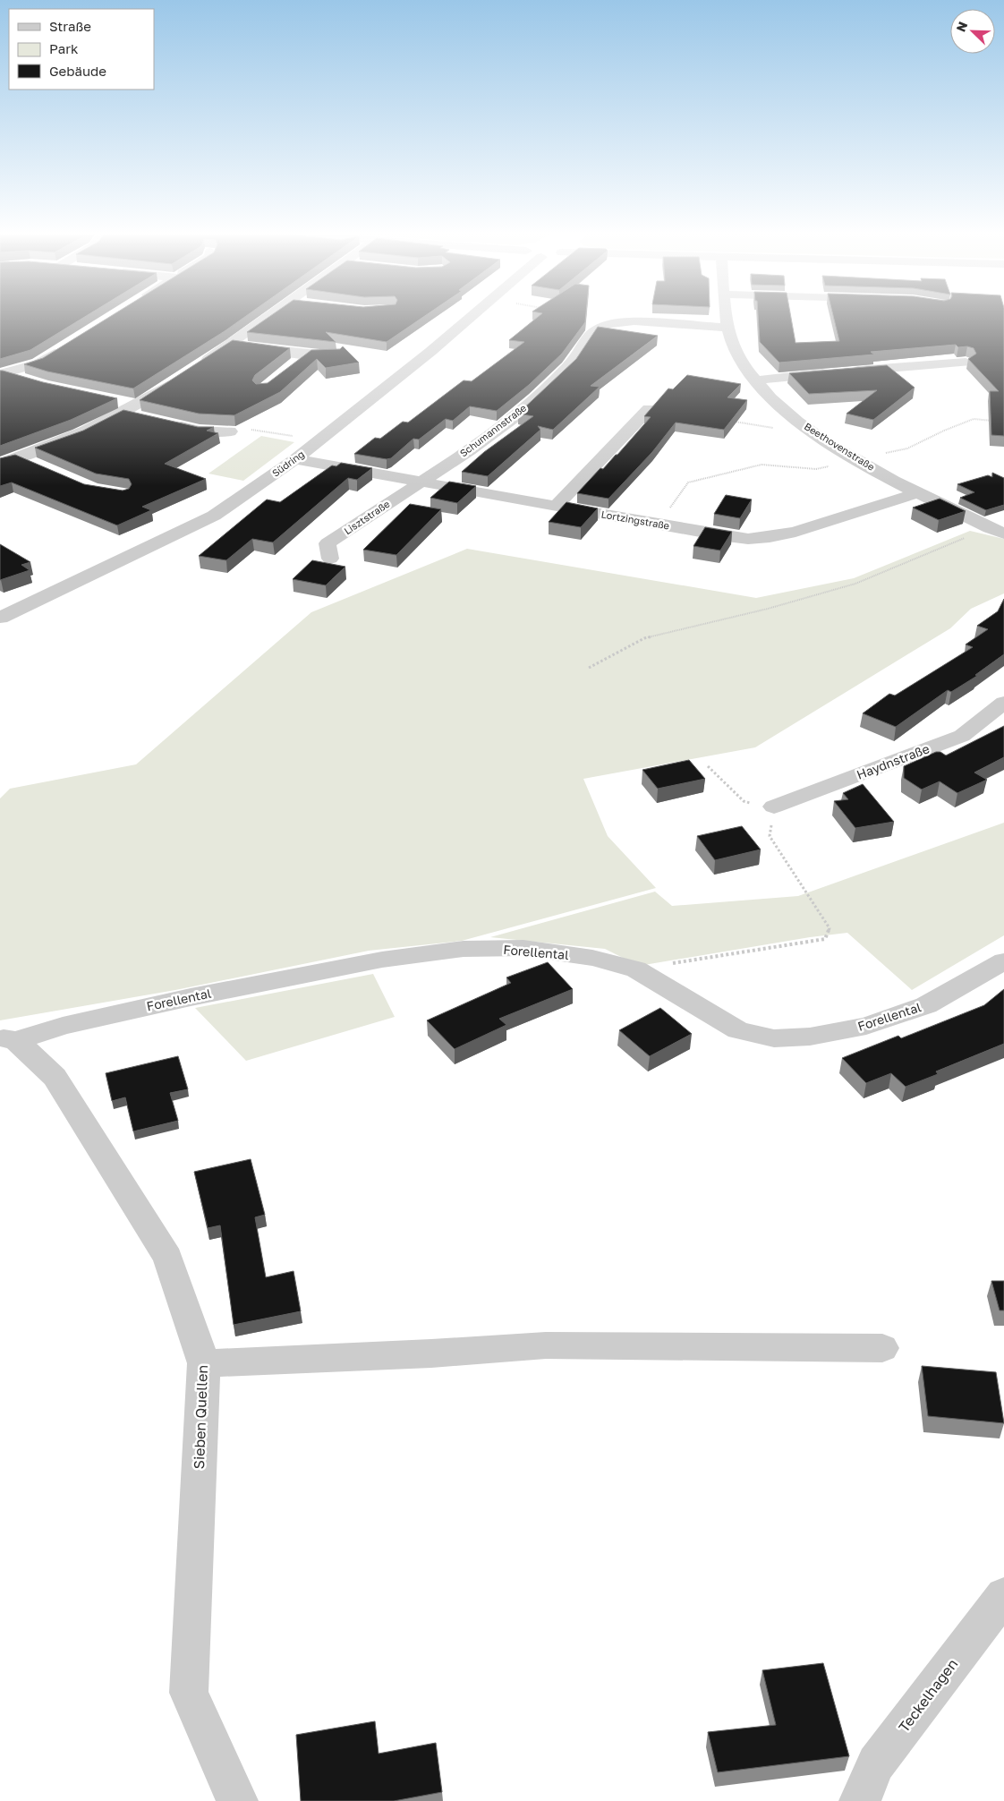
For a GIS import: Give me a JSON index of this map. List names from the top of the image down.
{
  "streets": {
    "street": [
      "Schumannstraße",
      "Beethovenstraße",
      "Südring",
      "Lisztstraße",
      "Lortzingstraße",
      "Haydnstraße",
      "Forellental",
      "Sieben Quellen",
      "Teckelhagen"
    ]
  },
  "crossings": [
    ["Schumannstraße", "Beethovenstraße"],
    ["Schumannstraße", "Lisztstraße"],
    ["Schumannstraße", "Lortzingstraße"],
    ["Beethovenstraße", "Lortzingstraße"],
    ["Südring", "Lortzingstraße"],
    ["Lisztstraße", "Lortzingstraße"],
    ["Forellental", "Sieben Quellen"]
  ],
  "legend": ["Straße", "Park", "Gebäude"],
  "north": "top left"
}
